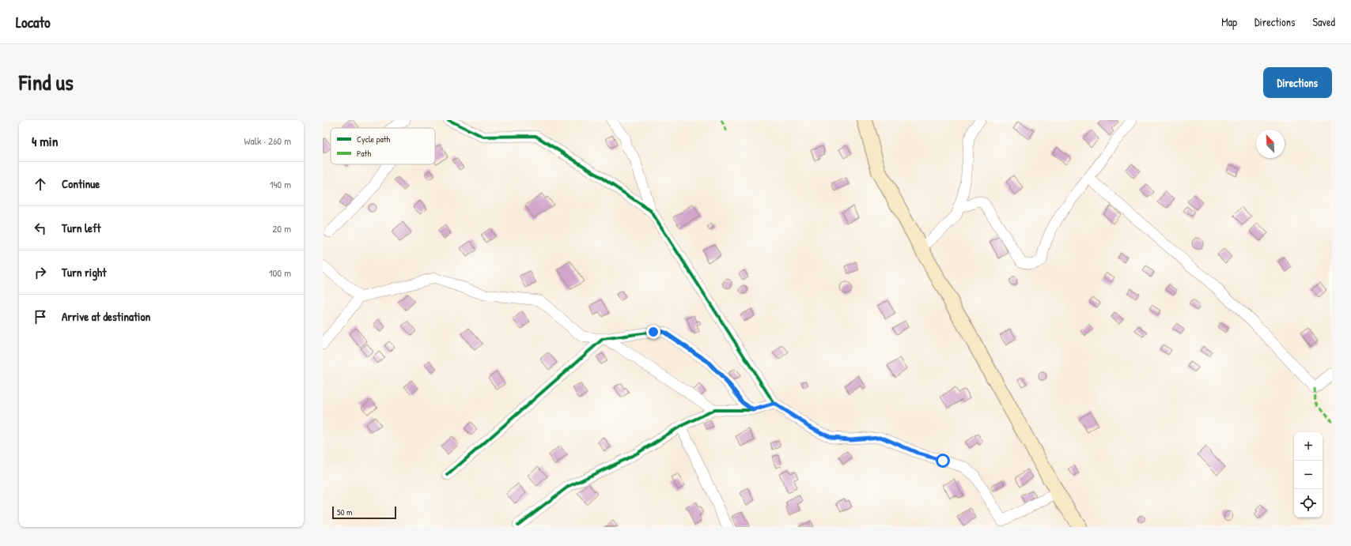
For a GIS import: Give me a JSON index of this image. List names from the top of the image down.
{
  "legend": ["Cycle path", "Path"],
  "scale_bar": "50 m",
  "north": "top left",
  "page": {
    "header": "Locato",
    "nav": ["Map", "Directions", "Saved"],
    "title": "Find us",
    "buttons": "Directions",
    "heading": ["4 min", "Walk · 260 m"],
    "list": [
      ["Continue", "140 m"],
      ["Turn left", "20 m"],
      ["Turn right", "100 m"],
      "Arrive at destination"
    ],
    "map_buttons": ["+", "−"],
    "scale": "50 m"
  }
}
